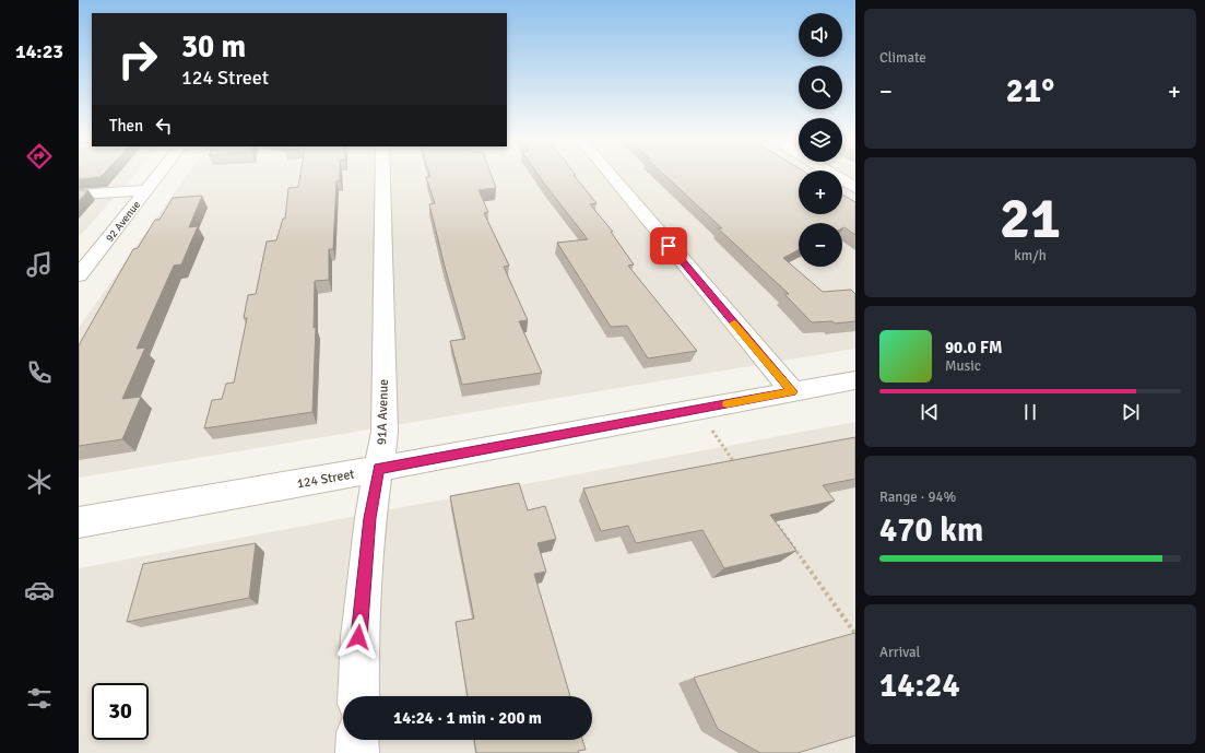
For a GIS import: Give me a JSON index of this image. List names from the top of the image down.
{
  "streets": {
    "street": ["92 Avenue", "91A Avenue", "124 Street"]
  },
  "crossings": [
    ["91A Avenue", "124 Street"]
  ],
  "page": {
    "tabs": "14:23",
    "tile": [
      "Climate",
      ["21", "km/h"],
      ["Range · 94%", "470 km"],
      ["Arrival", "14:24"]
    ],
    "map_buttons": ["+", "−"],
    "turn": ["30 m", "124 Street"],
    "heat": ["−", "21°", "+"],
    "then": "Then",
    "song": ["90.0 FM", "Music"],
    "limit": "30",
    "trip": "14:24 · 1 min · 200 m"
  }
}
